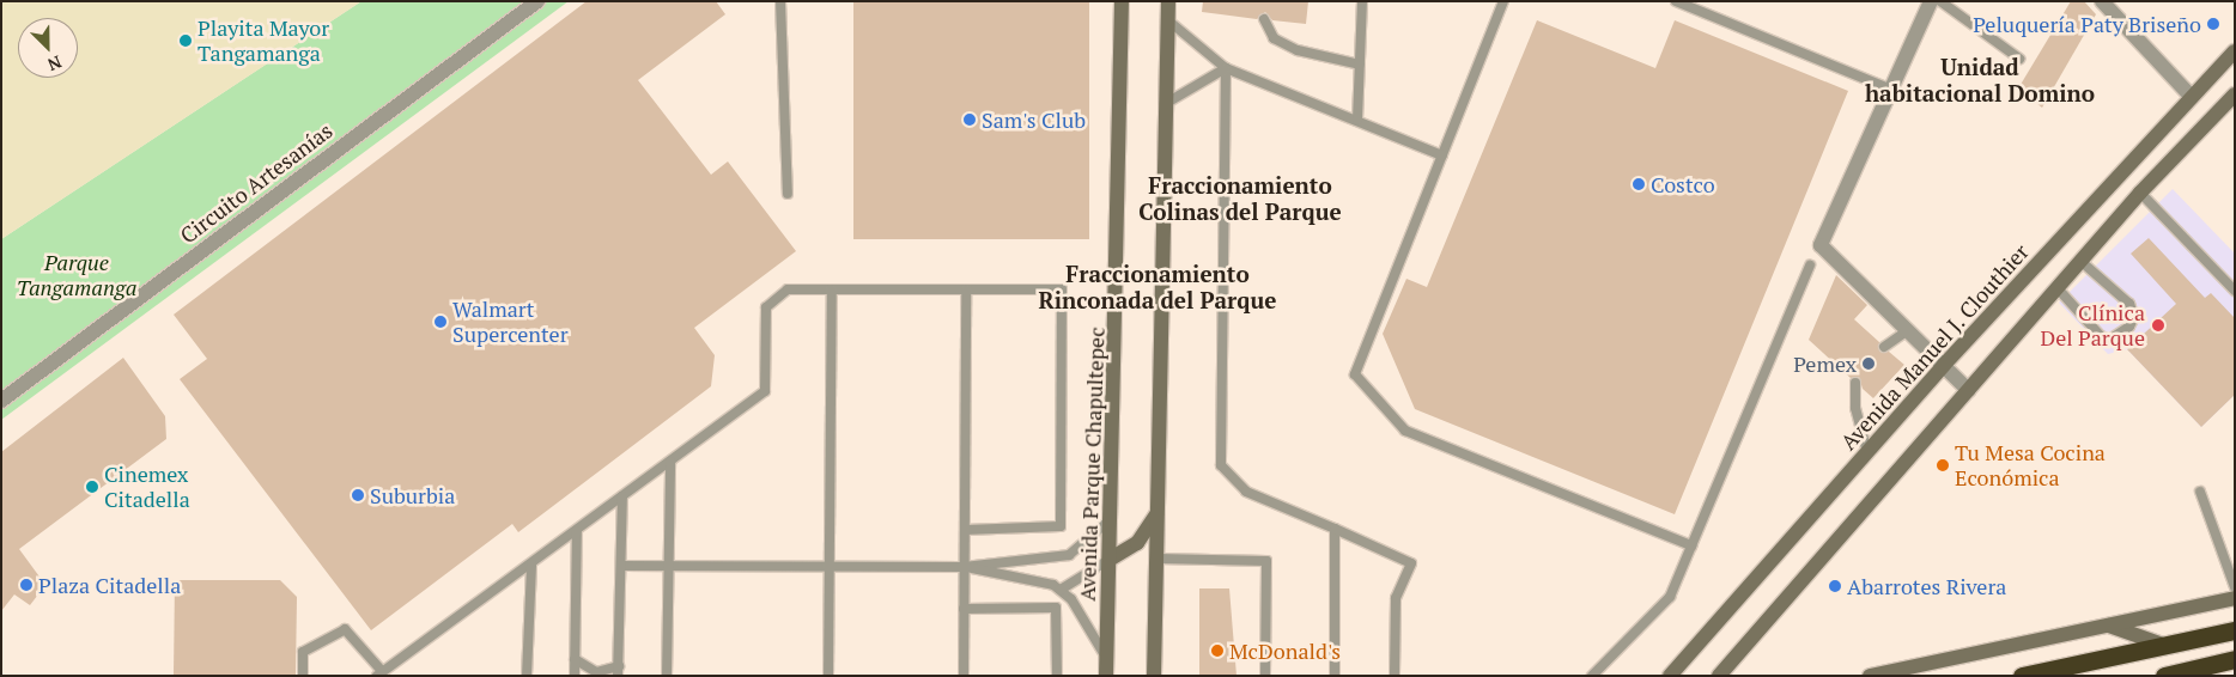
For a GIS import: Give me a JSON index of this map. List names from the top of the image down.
{
  "streets": {
    "main road": ["Avenida Manuel J. Clouthier", "Avenida Parque Chapultepec"],
    "street": ["Circuito Artesanías"]
  },
  "districts": ["Unidad habitacional Domino", "Fraccionamiento Colinas del Parque", "Fraccionamiento Rinconada del Parque"],
  "parks": ["Parque Tangamanga"],
  "places": [
    "Peluquería Paty Briseño",
    "Playita Mayor Tangamanga",
    "Sam's Club",
    "Costco",
    "Walmart Supercenter",
    "Clínica Del Parque",
    "Pemex",
    "Tu Mesa Cocina Económica",
    "Cinemex Citadella",
    "Suburbia",
    "Plaza Citadella",
    "Abarrotes Rivera",
    "McDonald's"
  ],
  "north": "bottom right"
}
